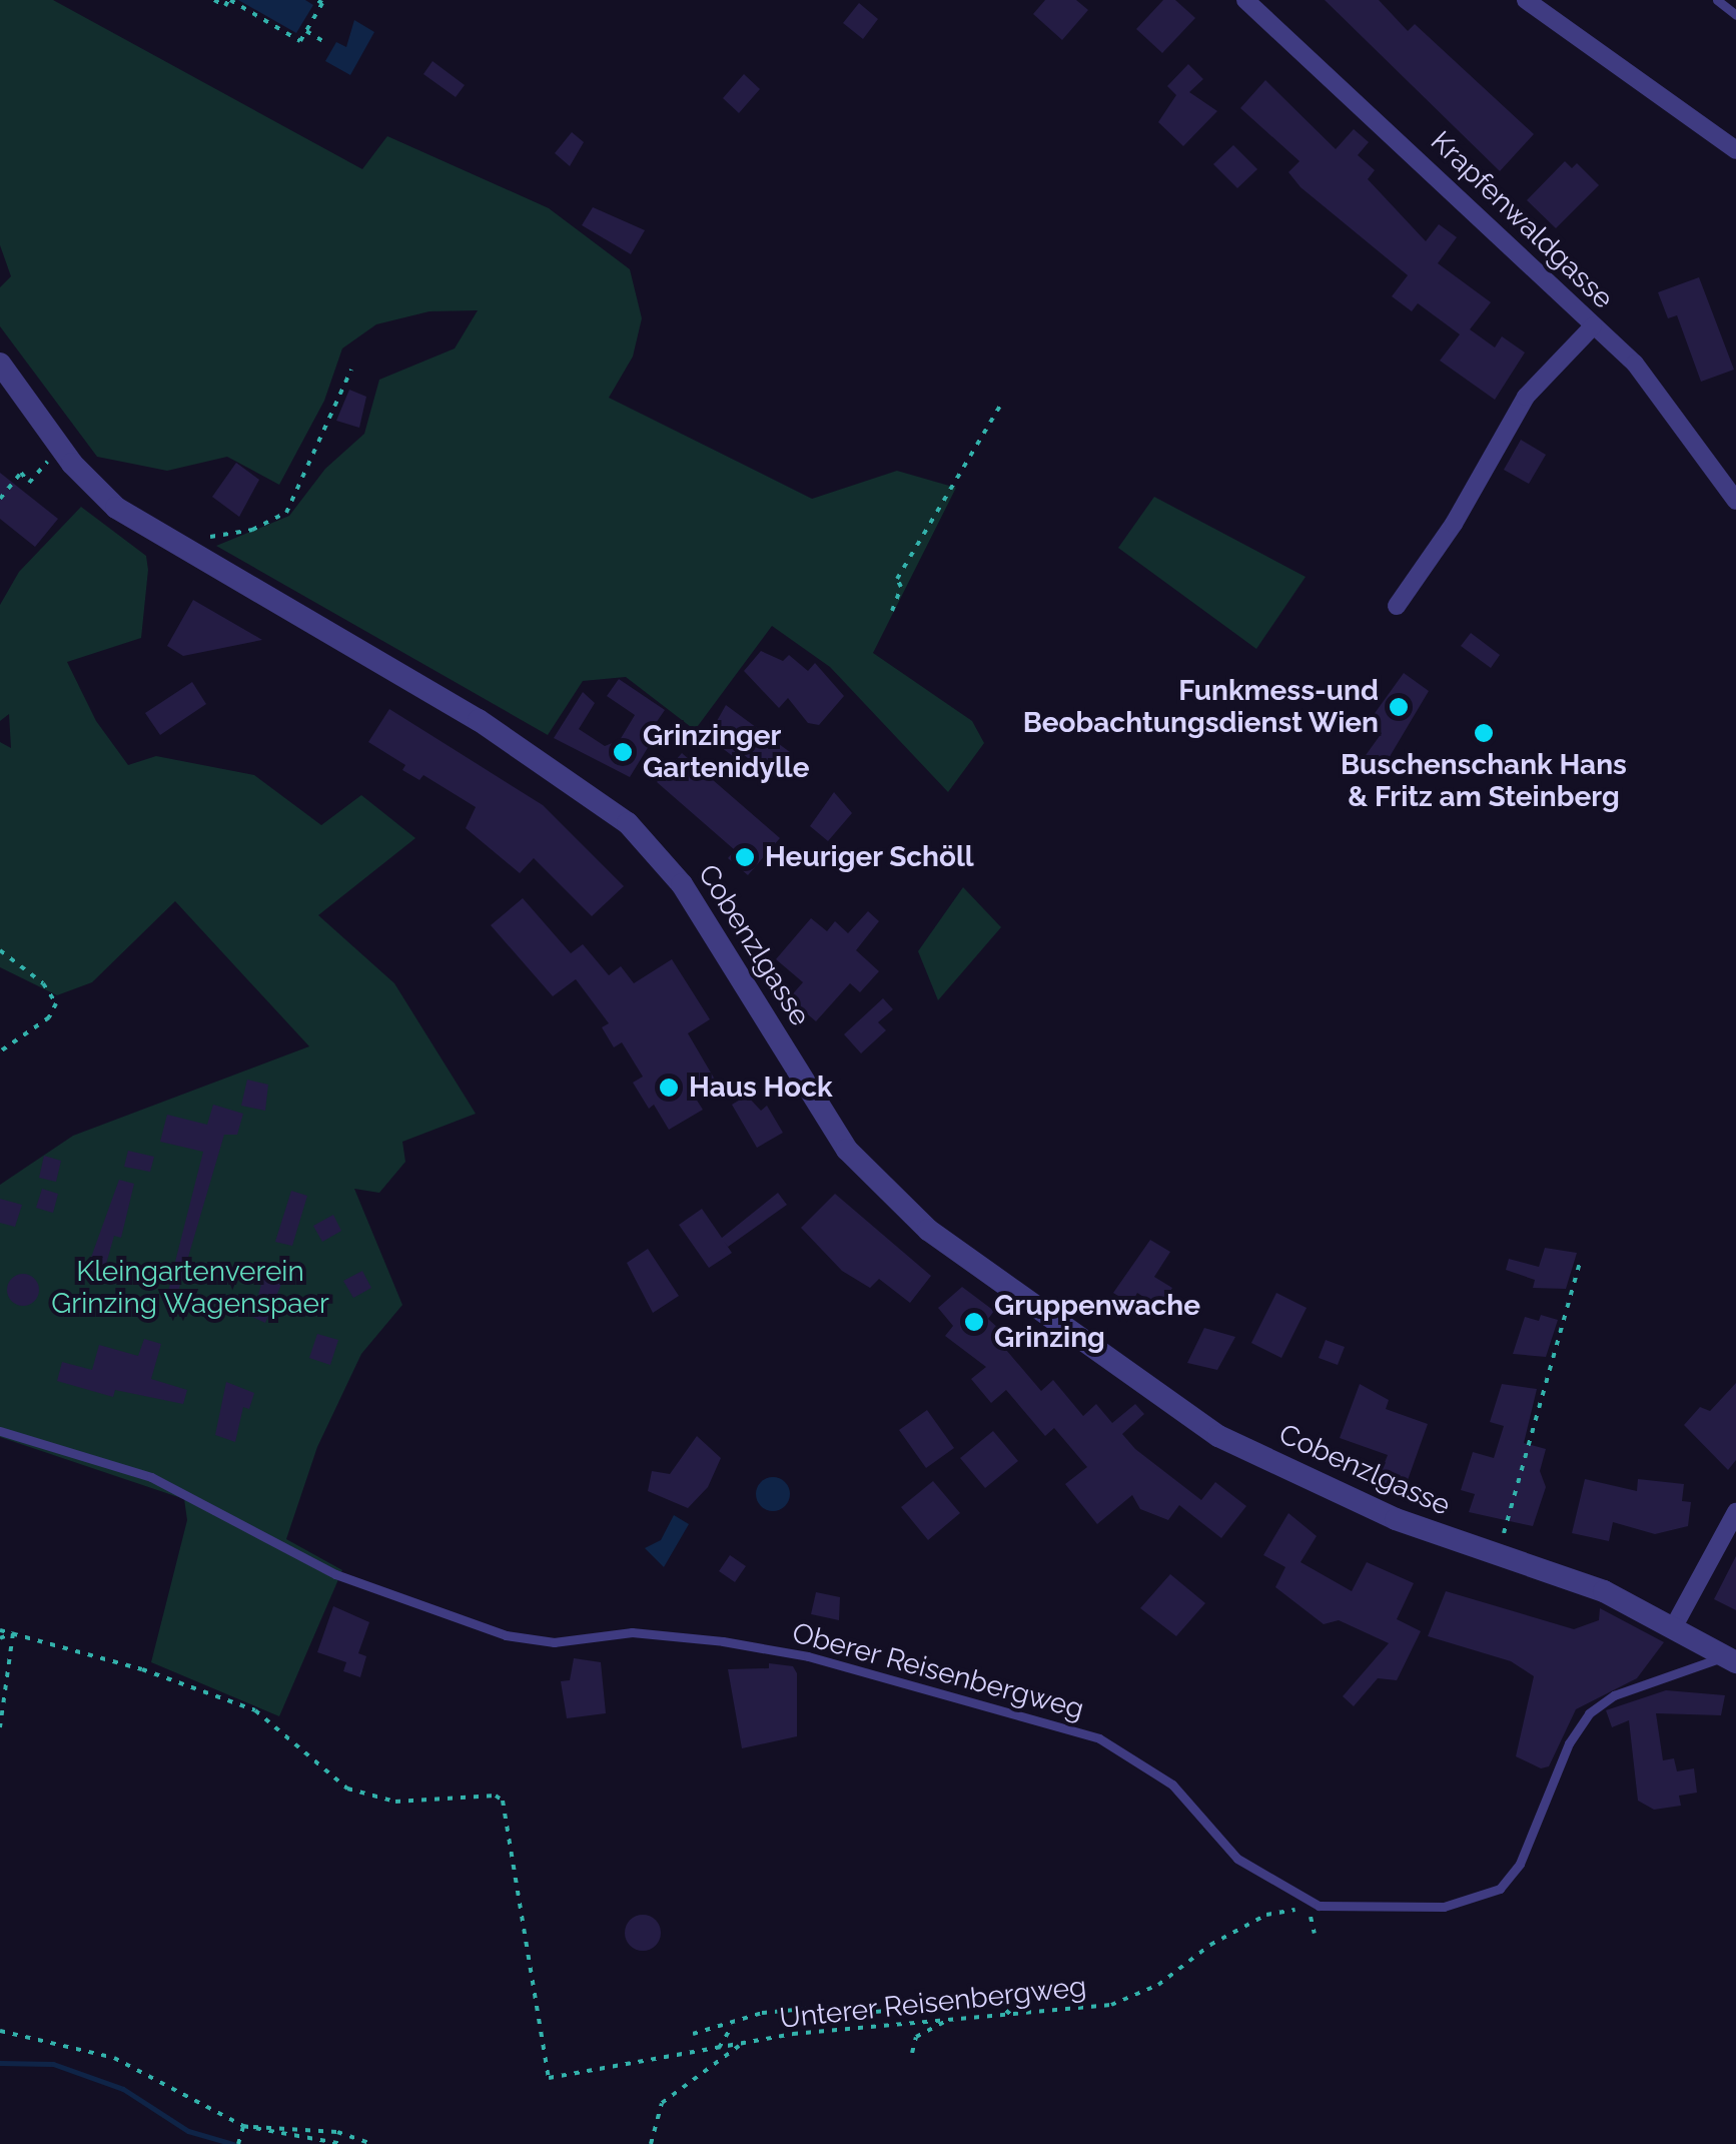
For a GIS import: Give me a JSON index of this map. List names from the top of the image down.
{
  "streets": {
    "street": ["Krapfenwaldgasse", "Cobenzlgasse"],
    "lane": ["Oberer Reisenbergweg"],
    "path": ["Unterer Reisenbergweg"]
  },
  "crossings": [
    ["Cobenzlgasse", "Oberer Reisenbergweg"],
    ["Oberer Reisenbergweg", "Unterer Reisenbergweg"]
  ],
  "parks": ["Kleingartenverein Grinzing Wagenspaer"],
  "places": [
    "Funkmess-und Beobachtungsdienst Wien",
    "Buschenschank Hans & Fritz am Steinberg",
    "Grinzinger Gartenidylle",
    "Heuriger Schöll",
    "Haus Hock",
    "Gruppenwache Grinzing"
  ]
}
